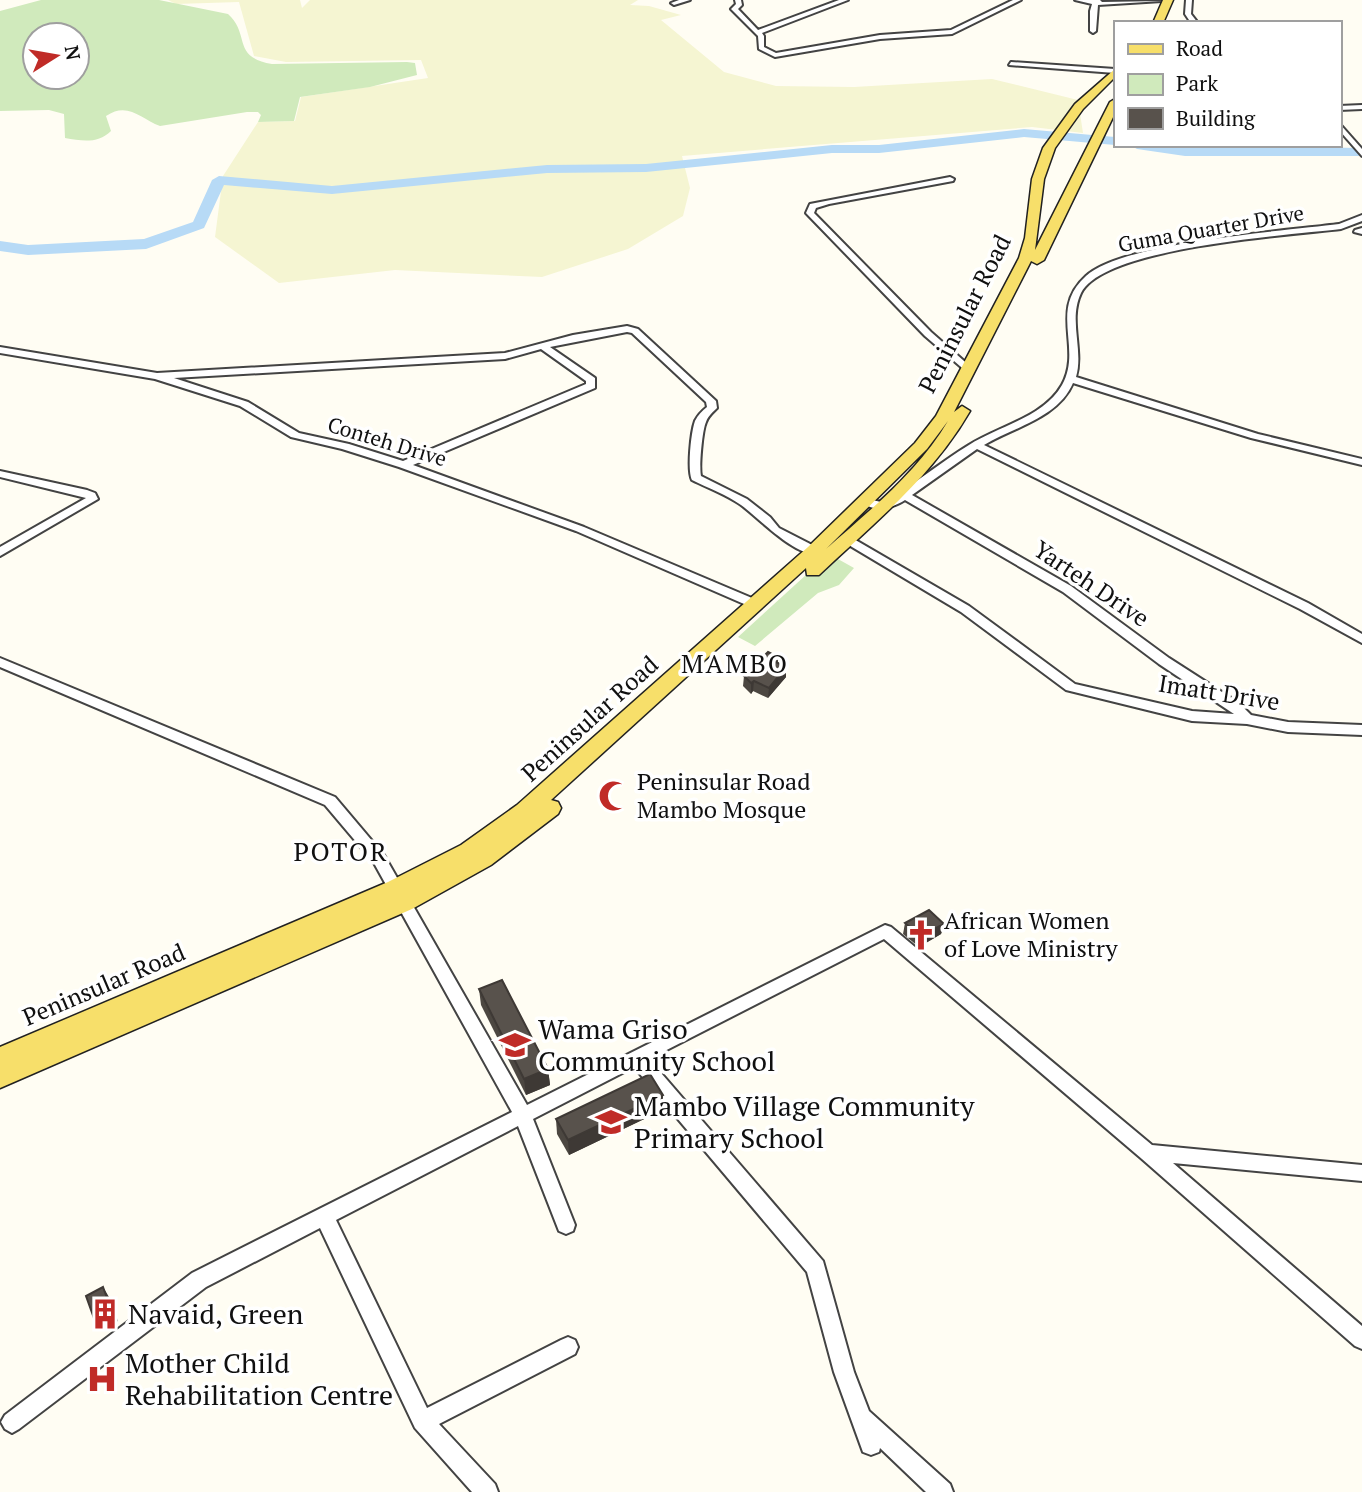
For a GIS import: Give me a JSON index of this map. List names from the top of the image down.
{
  "streets": {
    "main road": ["Peninsular Road"],
    "street": [
      "Guma Quarter Drive",
      "Conteh Drive",
      "Yarteh Drive",
      "Imatt Drive"
    ]
  },
  "crossings": [
    ["Peninsular Road", "Conteh Drive"],
    ["Peninsular Road", "Imatt Drive"],
    ["Yarteh Drive", "Imatt Drive"]
  ],
  "districts": ["MAMBO", "POTOR"],
  "places": {
    "mosque": ["Peninsular Road Mambo Mosque"],
    "church": ["African Women of Love Ministry"],
    "school or university": ["Wama Griso Community School", "Mambo Village Community Primary School"],
    "building": ["Navaid, Green"],
    "hospital": ["Mother Child Rehabilitation Centre"]
  },
  "legend": ["Road", "Park", "Building"],
  "north": "right"
}
